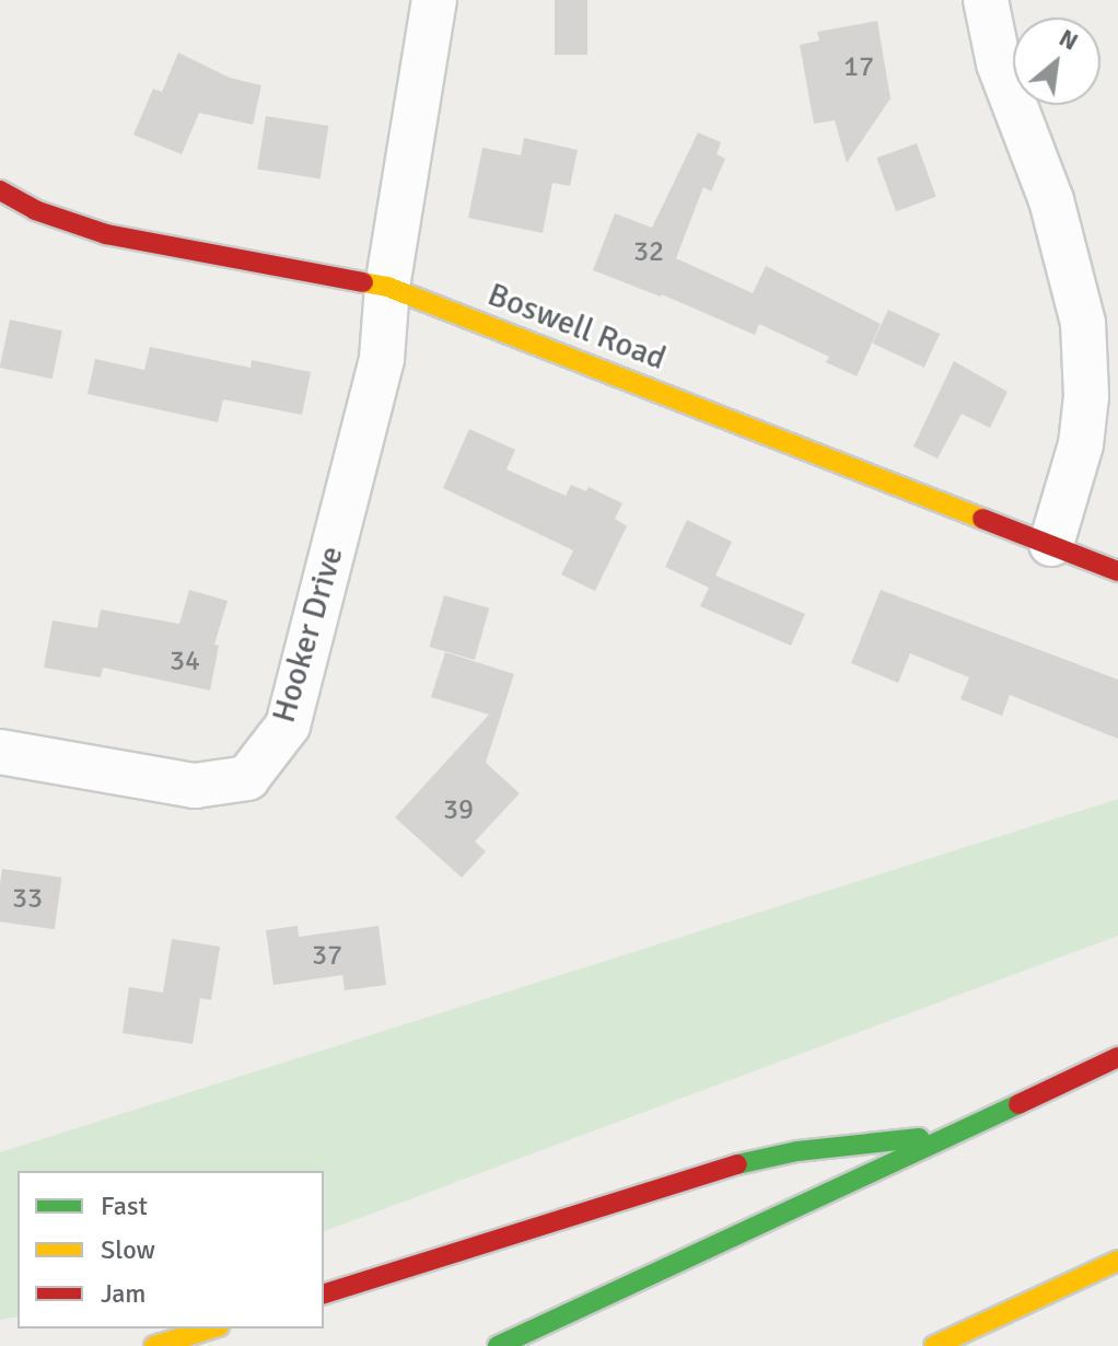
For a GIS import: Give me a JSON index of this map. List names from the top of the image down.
{
  "streets": {
    "main road": ["Boswell Road"],
    "street": ["Hooker Drive"]
  },
  "crossings": [
    ["Boswell Road", "Hooker Drive"]
  ],
  "house_numbers": [
    "17",
    "32",
    "34",
    "39",
    "33",
    "37"
  ],
  "legend": ["Fast", "Slow", "Jam"],
  "north": "top right"
}
